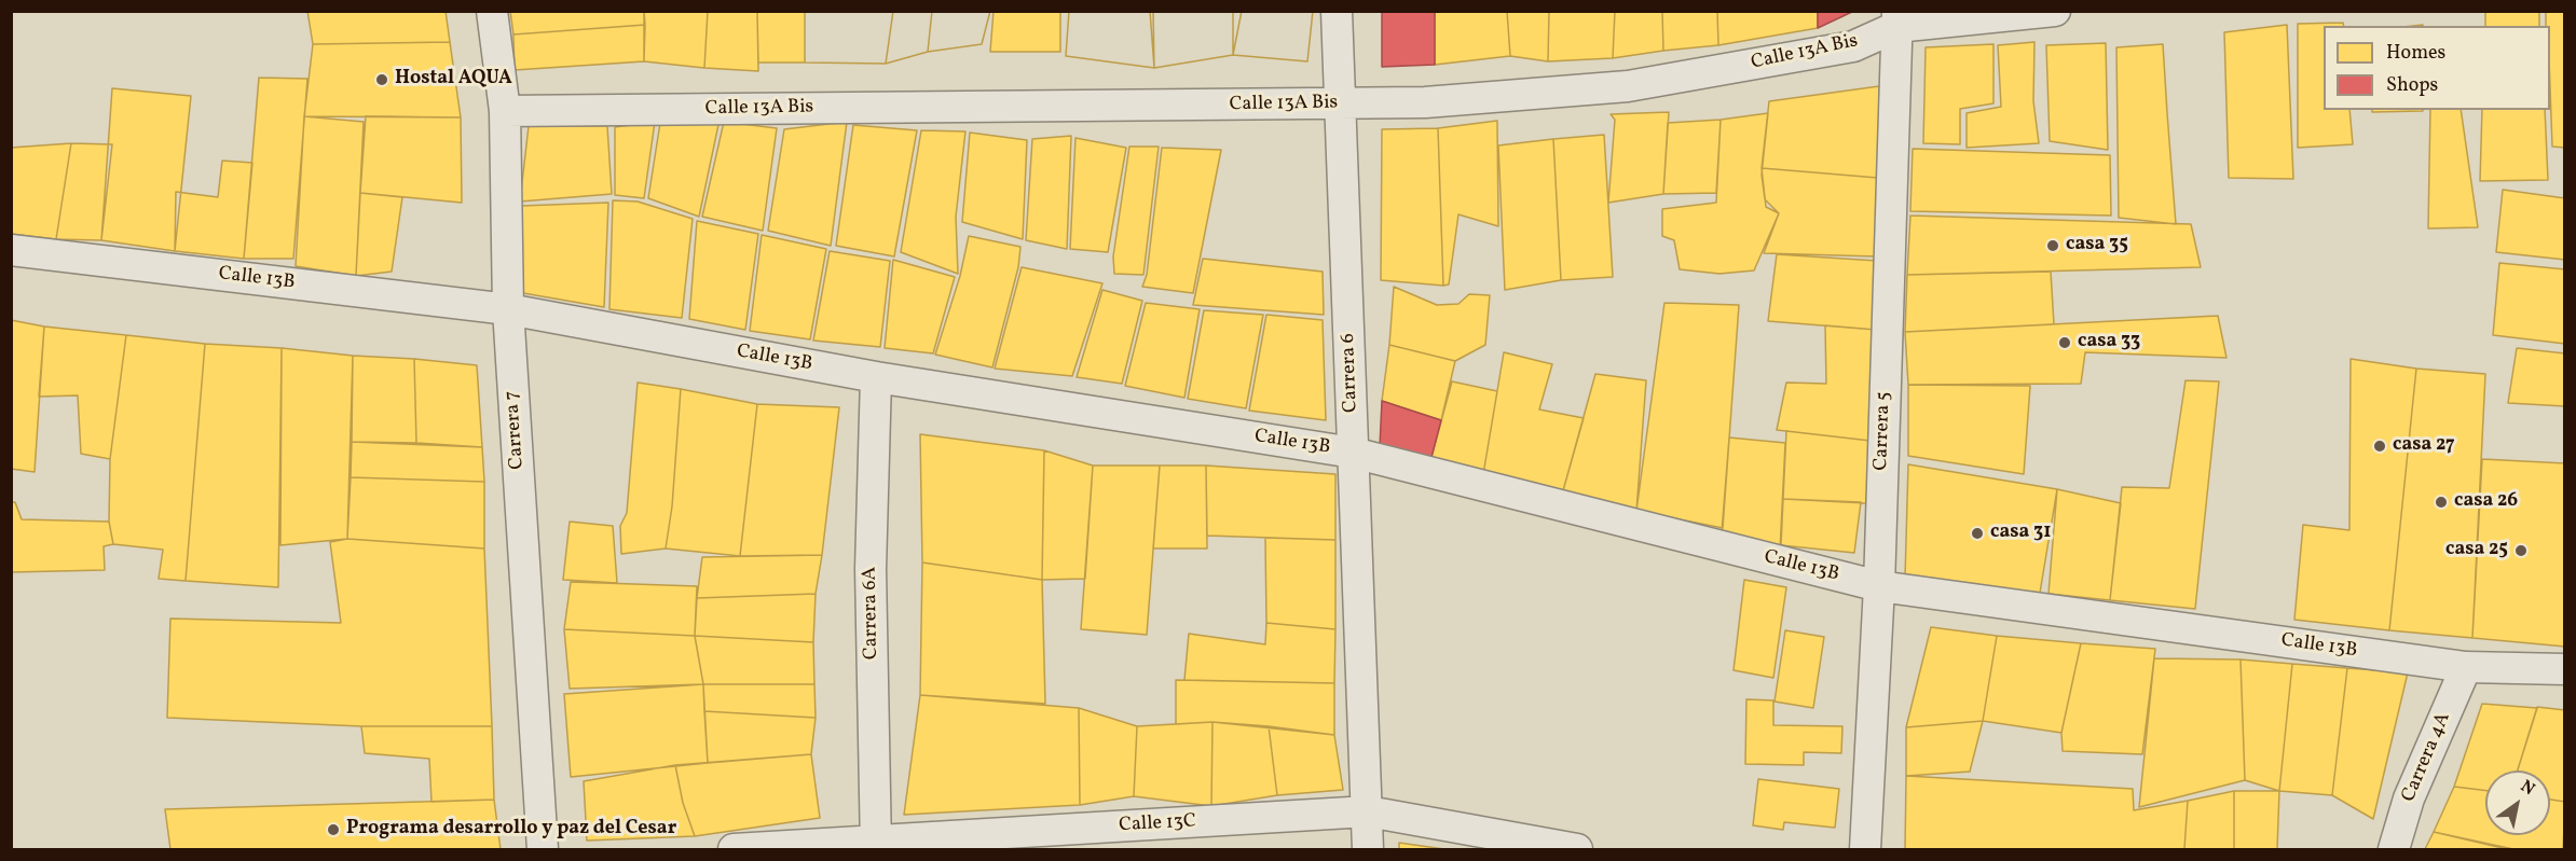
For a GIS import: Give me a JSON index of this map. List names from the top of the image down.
{
  "streets": {
    "street": [
      "Calle 13A Bis",
      "Calle 13B",
      "Carrera 6",
      "Carrera 7",
      "Carrera 5",
      "Carrera 6A",
      "Carrera 4A",
      "Calle 13C"
    ]
  },
  "crossings": [
    ["Calle 13A Bis", "Carrera 6"],
    ["Calle 13A Bis", "Carrera 7"],
    ["Calle 13A Bis", "Carrera 5"],
    ["Calle 13B", "Carrera 6"],
    ["Calle 13B", "Carrera 7"],
    ["Calle 13B", "Carrera 5"],
    ["Calle 13B", "Carrera 6A"],
    ["Calle 13B", "Carrera 4A"],
    ["Carrera 6", "Calle 13C"],
    ["Carrera 6A", "Calle 13C"]
  ],
  "places": [
    "Hostal AQUA",
    "casa 35",
    "casa 33",
    "casa 27",
    "casa 26",
    "casa 31",
    "casa 25",
    "Programa desarrollo y paz del Cesar"
  ],
  "legend": ["Homes", "Shops"],
  "north": "top right"
}
